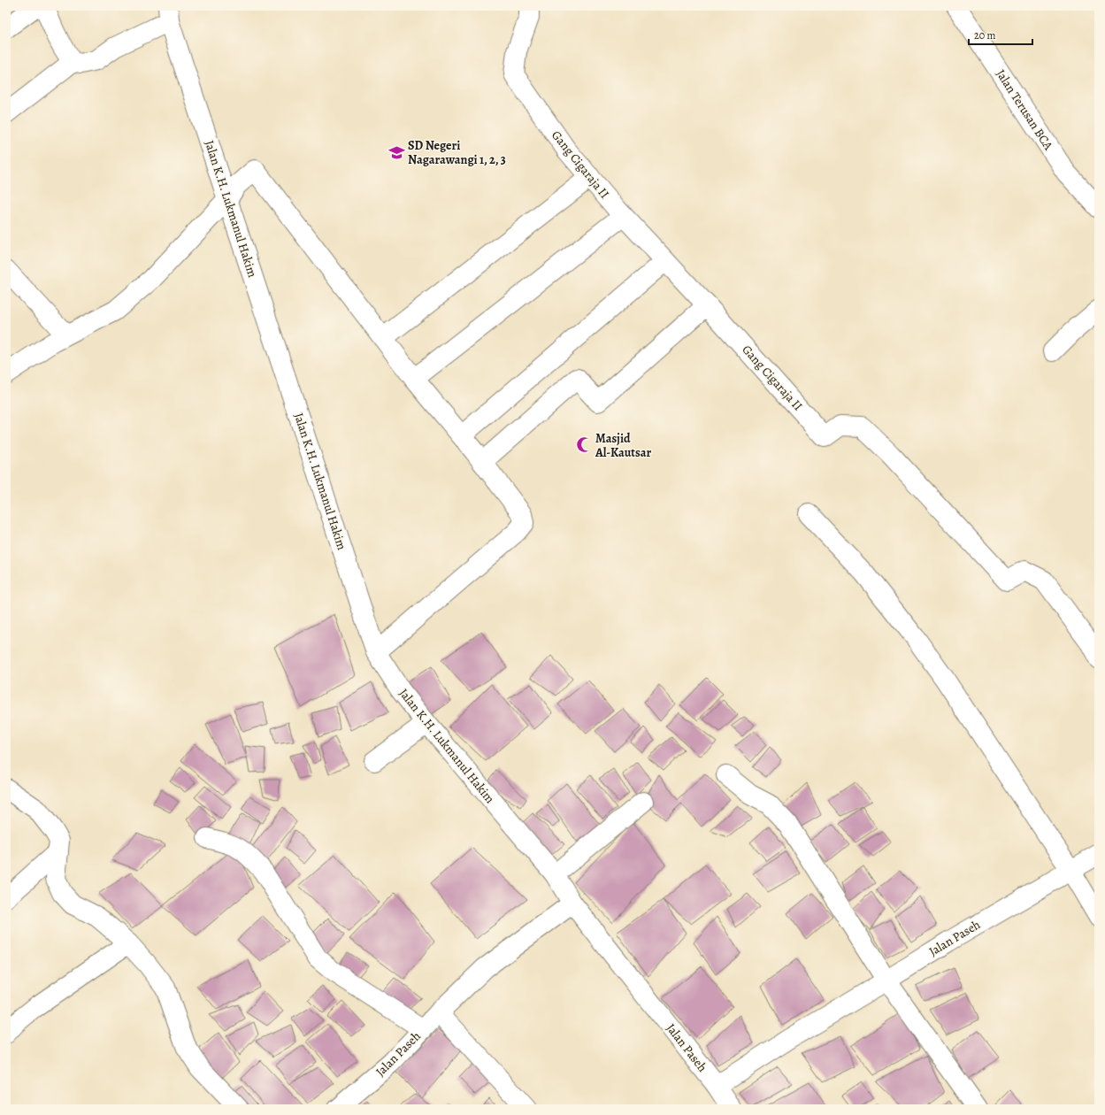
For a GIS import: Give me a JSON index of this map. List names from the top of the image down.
{
  "streets": {
    "street": [
      "Jalan Terusan BCA",
      "Gang Cigaraja II",
      "Jalan K.H. Lukmanul Hakim",
      "Jalan Paseh"
    ]
  },
  "crossings": [
    ["Jalan K.H. Lukmanul Hakim", "Jalan Paseh"]
  ],
  "places": {
    "school or university": ["SD Negeri Nagarawangi 1, 2, 3"],
    "mosque": ["Masjid Al-Kautsar"]
  },
  "scale_bar": "20 m"
}
